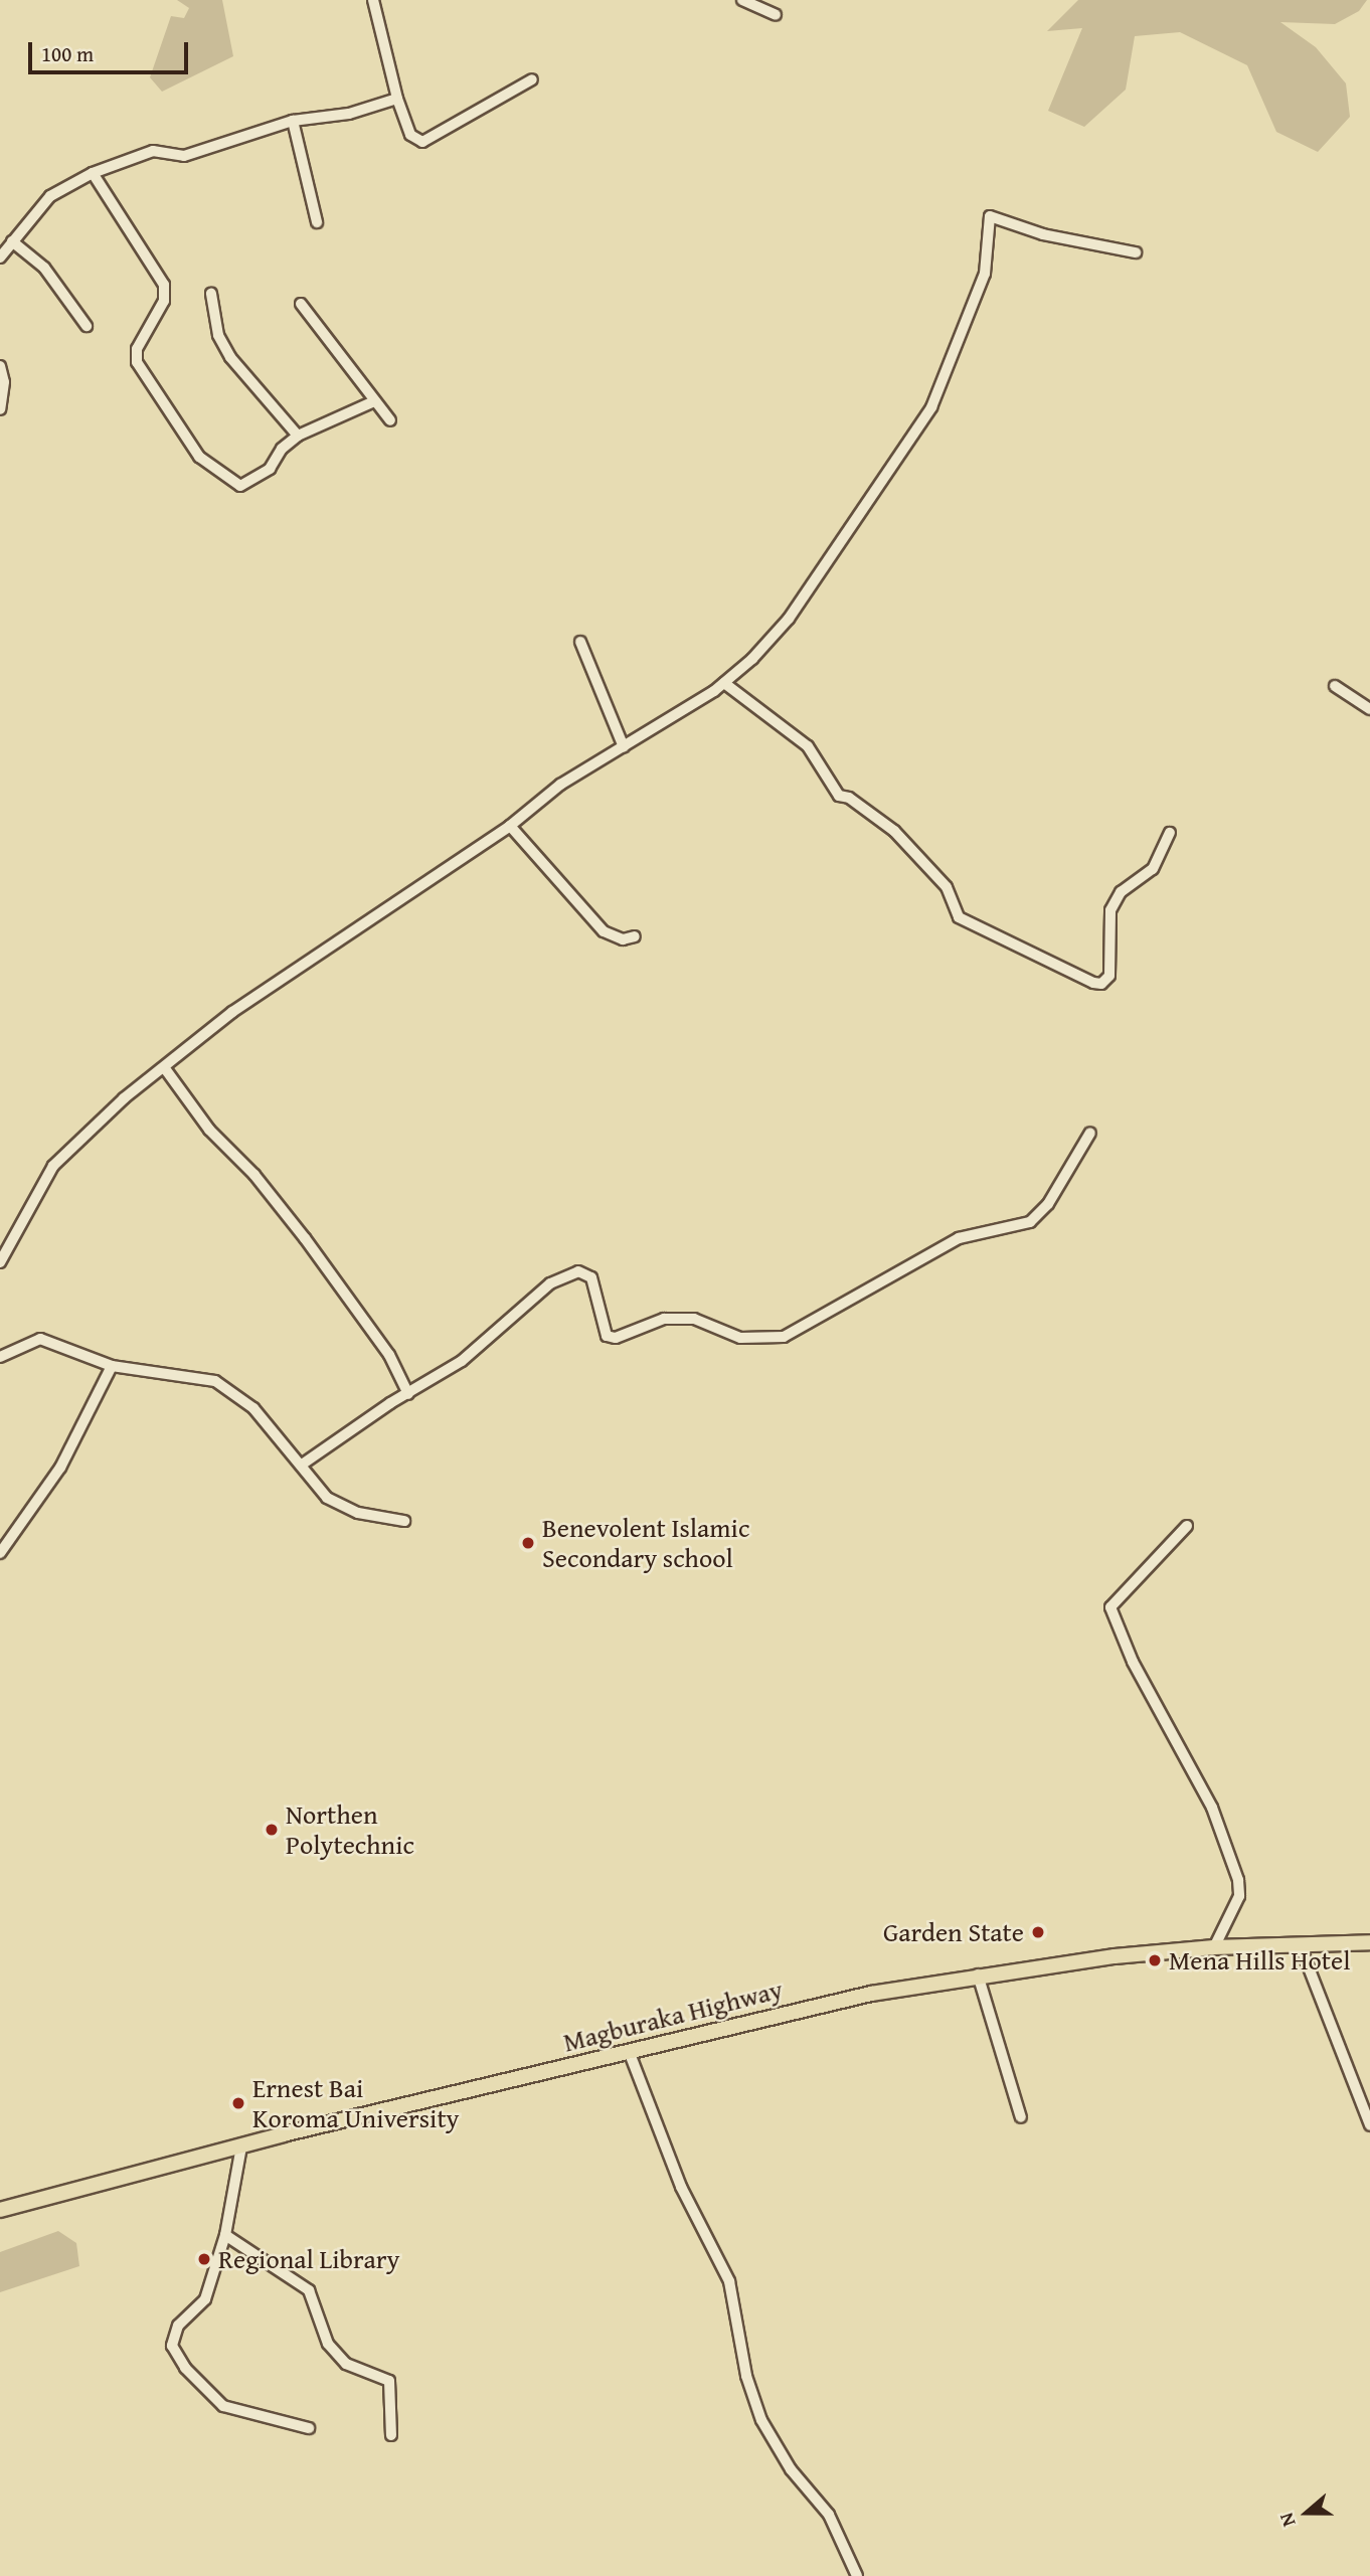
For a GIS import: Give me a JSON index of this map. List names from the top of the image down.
{
  "streets": {
    "main road": ["Magburaka Highway"]
  },
  "places": [
    "Benevolent Islamic Secondary school",
    "Northen Polytechnic",
    "Garden State",
    "Mena Hills Hotel",
    "Ernest Bai Koroma University",
    "Regional Library"
  ],
  "scale_bar": "100 m",
  "north": "left"
}
